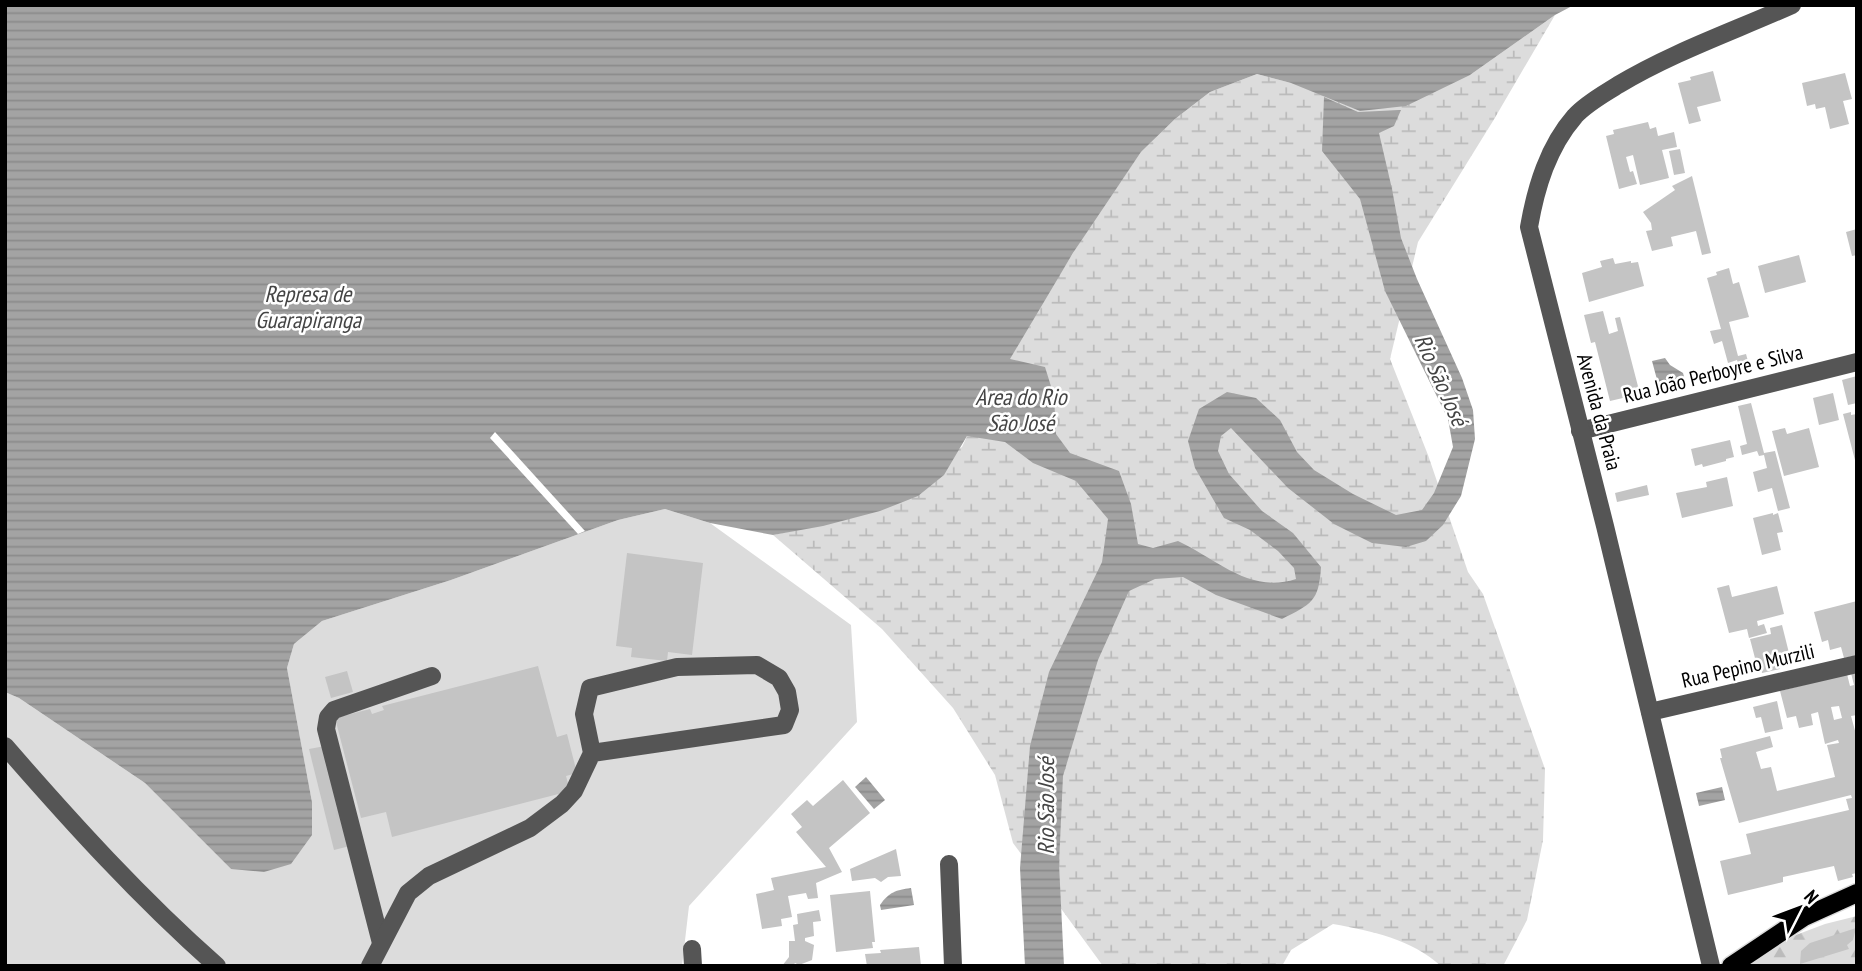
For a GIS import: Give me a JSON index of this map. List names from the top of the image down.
{
  "streets": {
    "street": ["Rua João Perboyre e Silva", "Avenida da Praia", "Rua Pepino Murzili"]
  },
  "crossings": [
    ["Rua João Perboyre e Silva", "Avenida da Praia"],
    ["Avenida da Praia", "Rua Pepino Murzili"]
  ],
  "water": ["Represa de Guarapiranga", "Rio São José", "Area do Rio São José"],
  "north": "top right"
}
